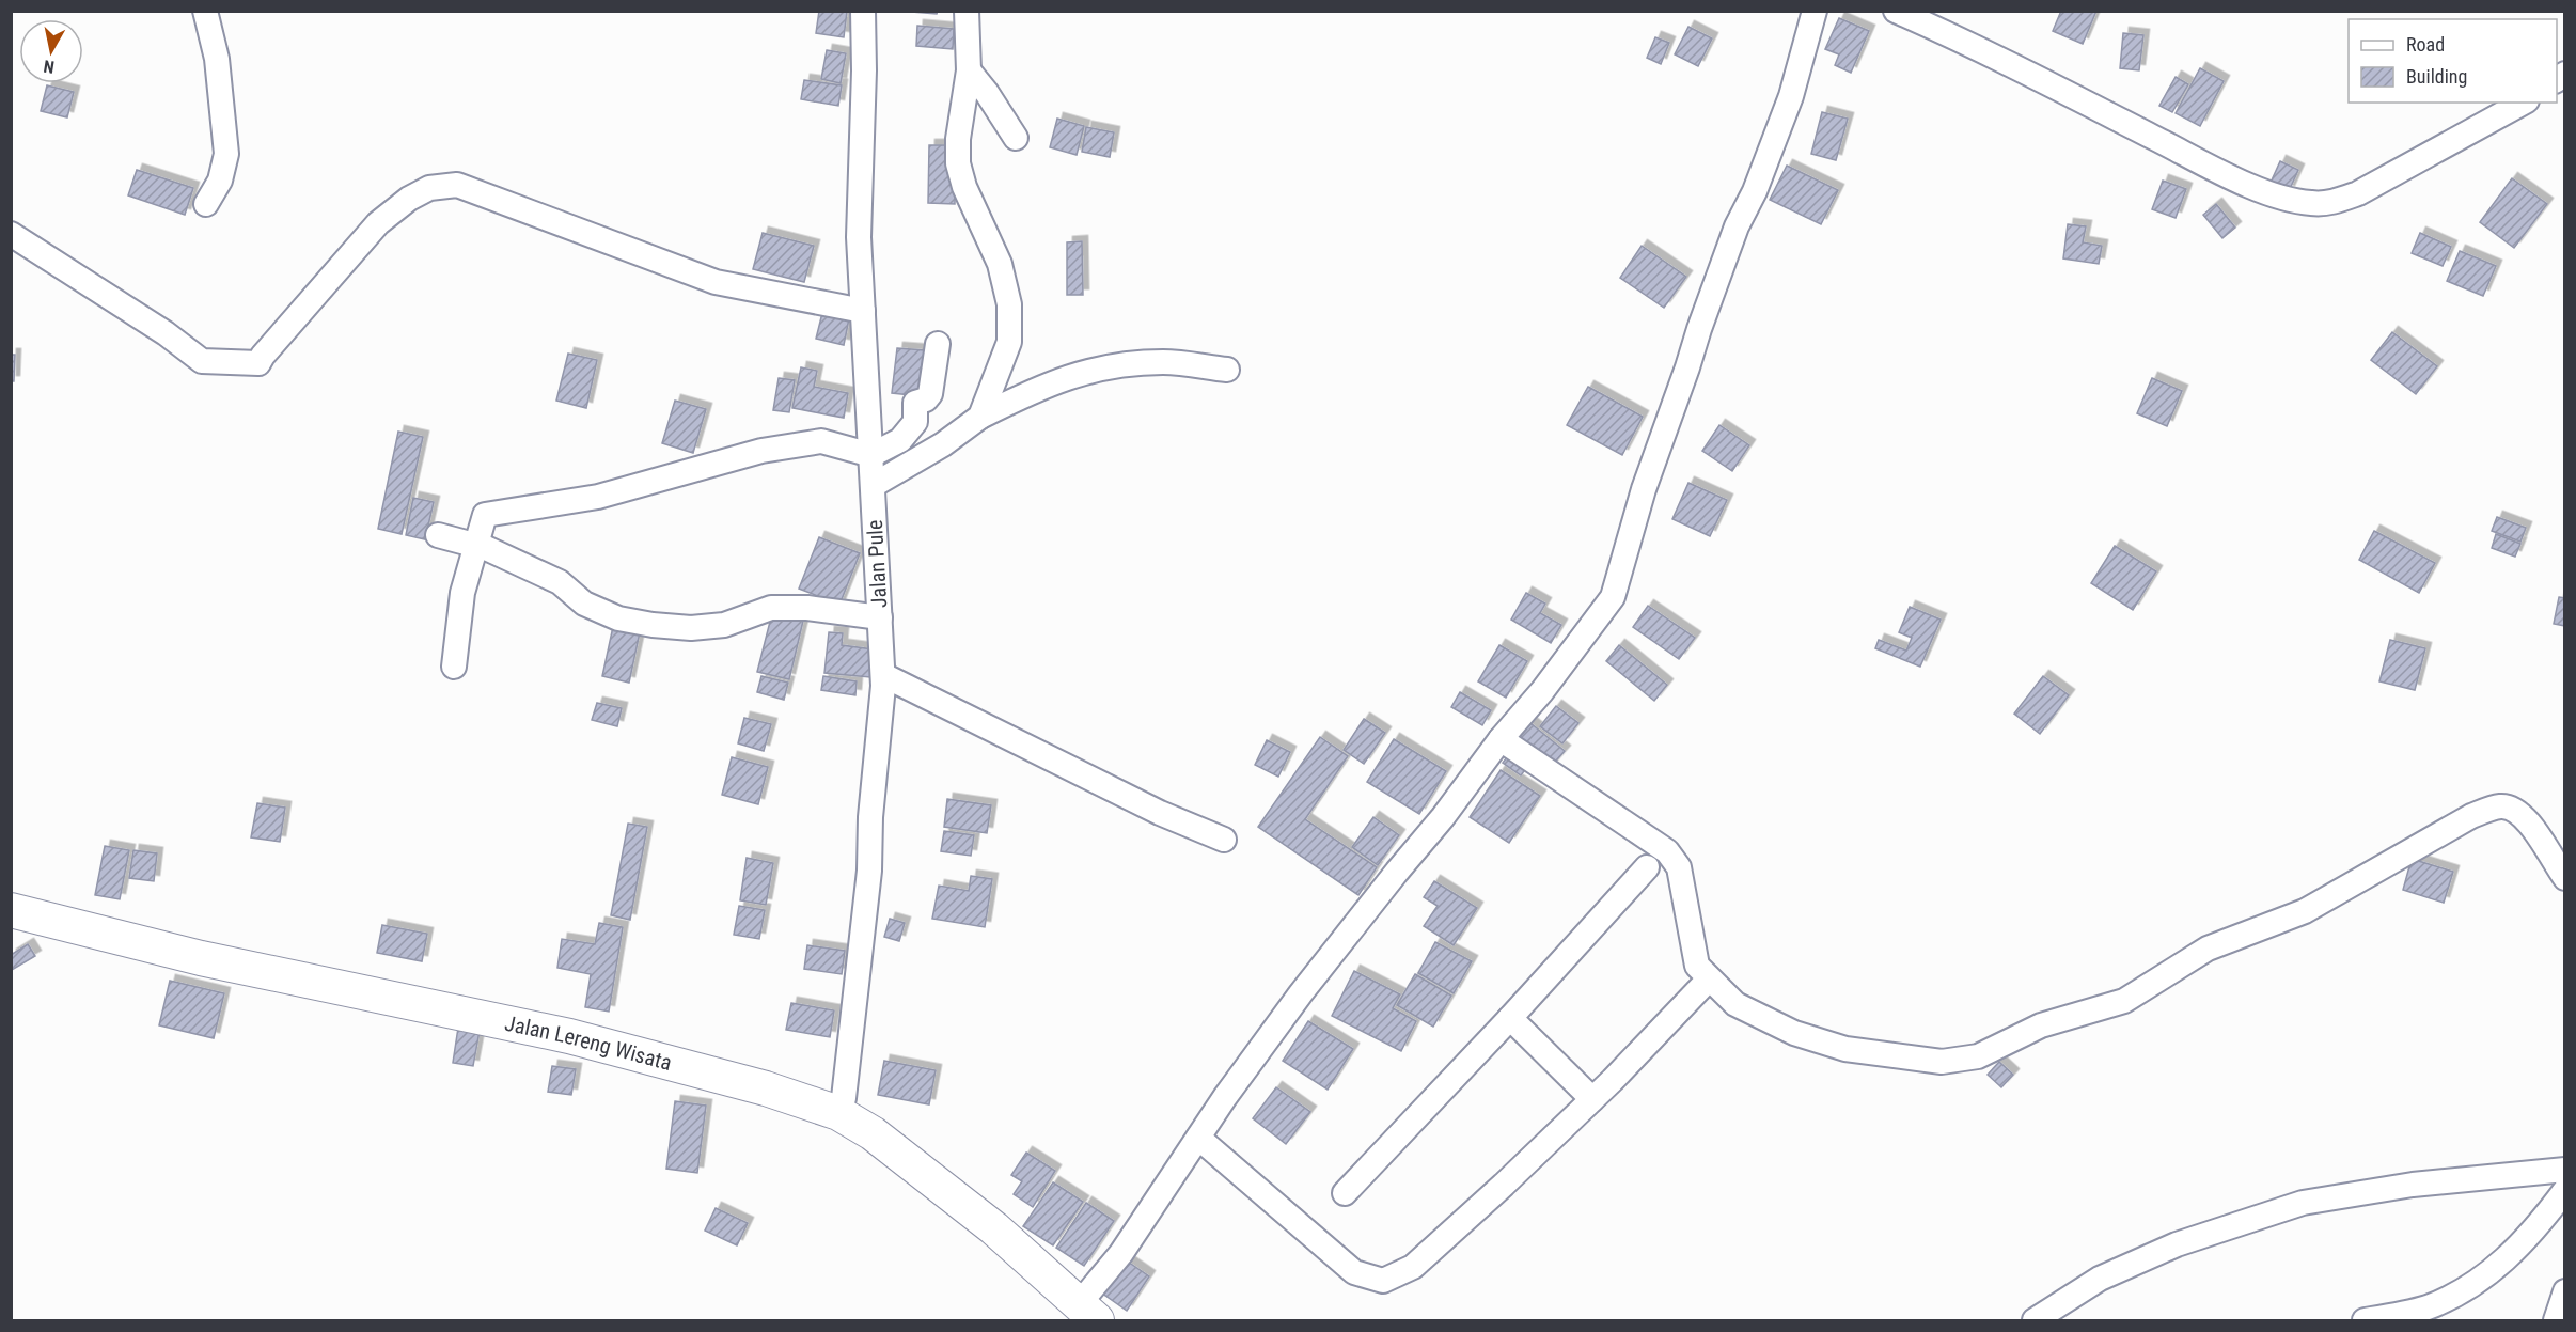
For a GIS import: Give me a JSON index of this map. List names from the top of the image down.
{
  "streets": {
    "main road": ["Jalan Lereng Wisata"],
    "street": ["Jalan Pule"]
  },
  "crossings": [
    ["Jalan Pule", "Jalan Lereng Wisata"]
  ],
  "legend": ["Road", "Building"],
  "north": "bottom"
}
